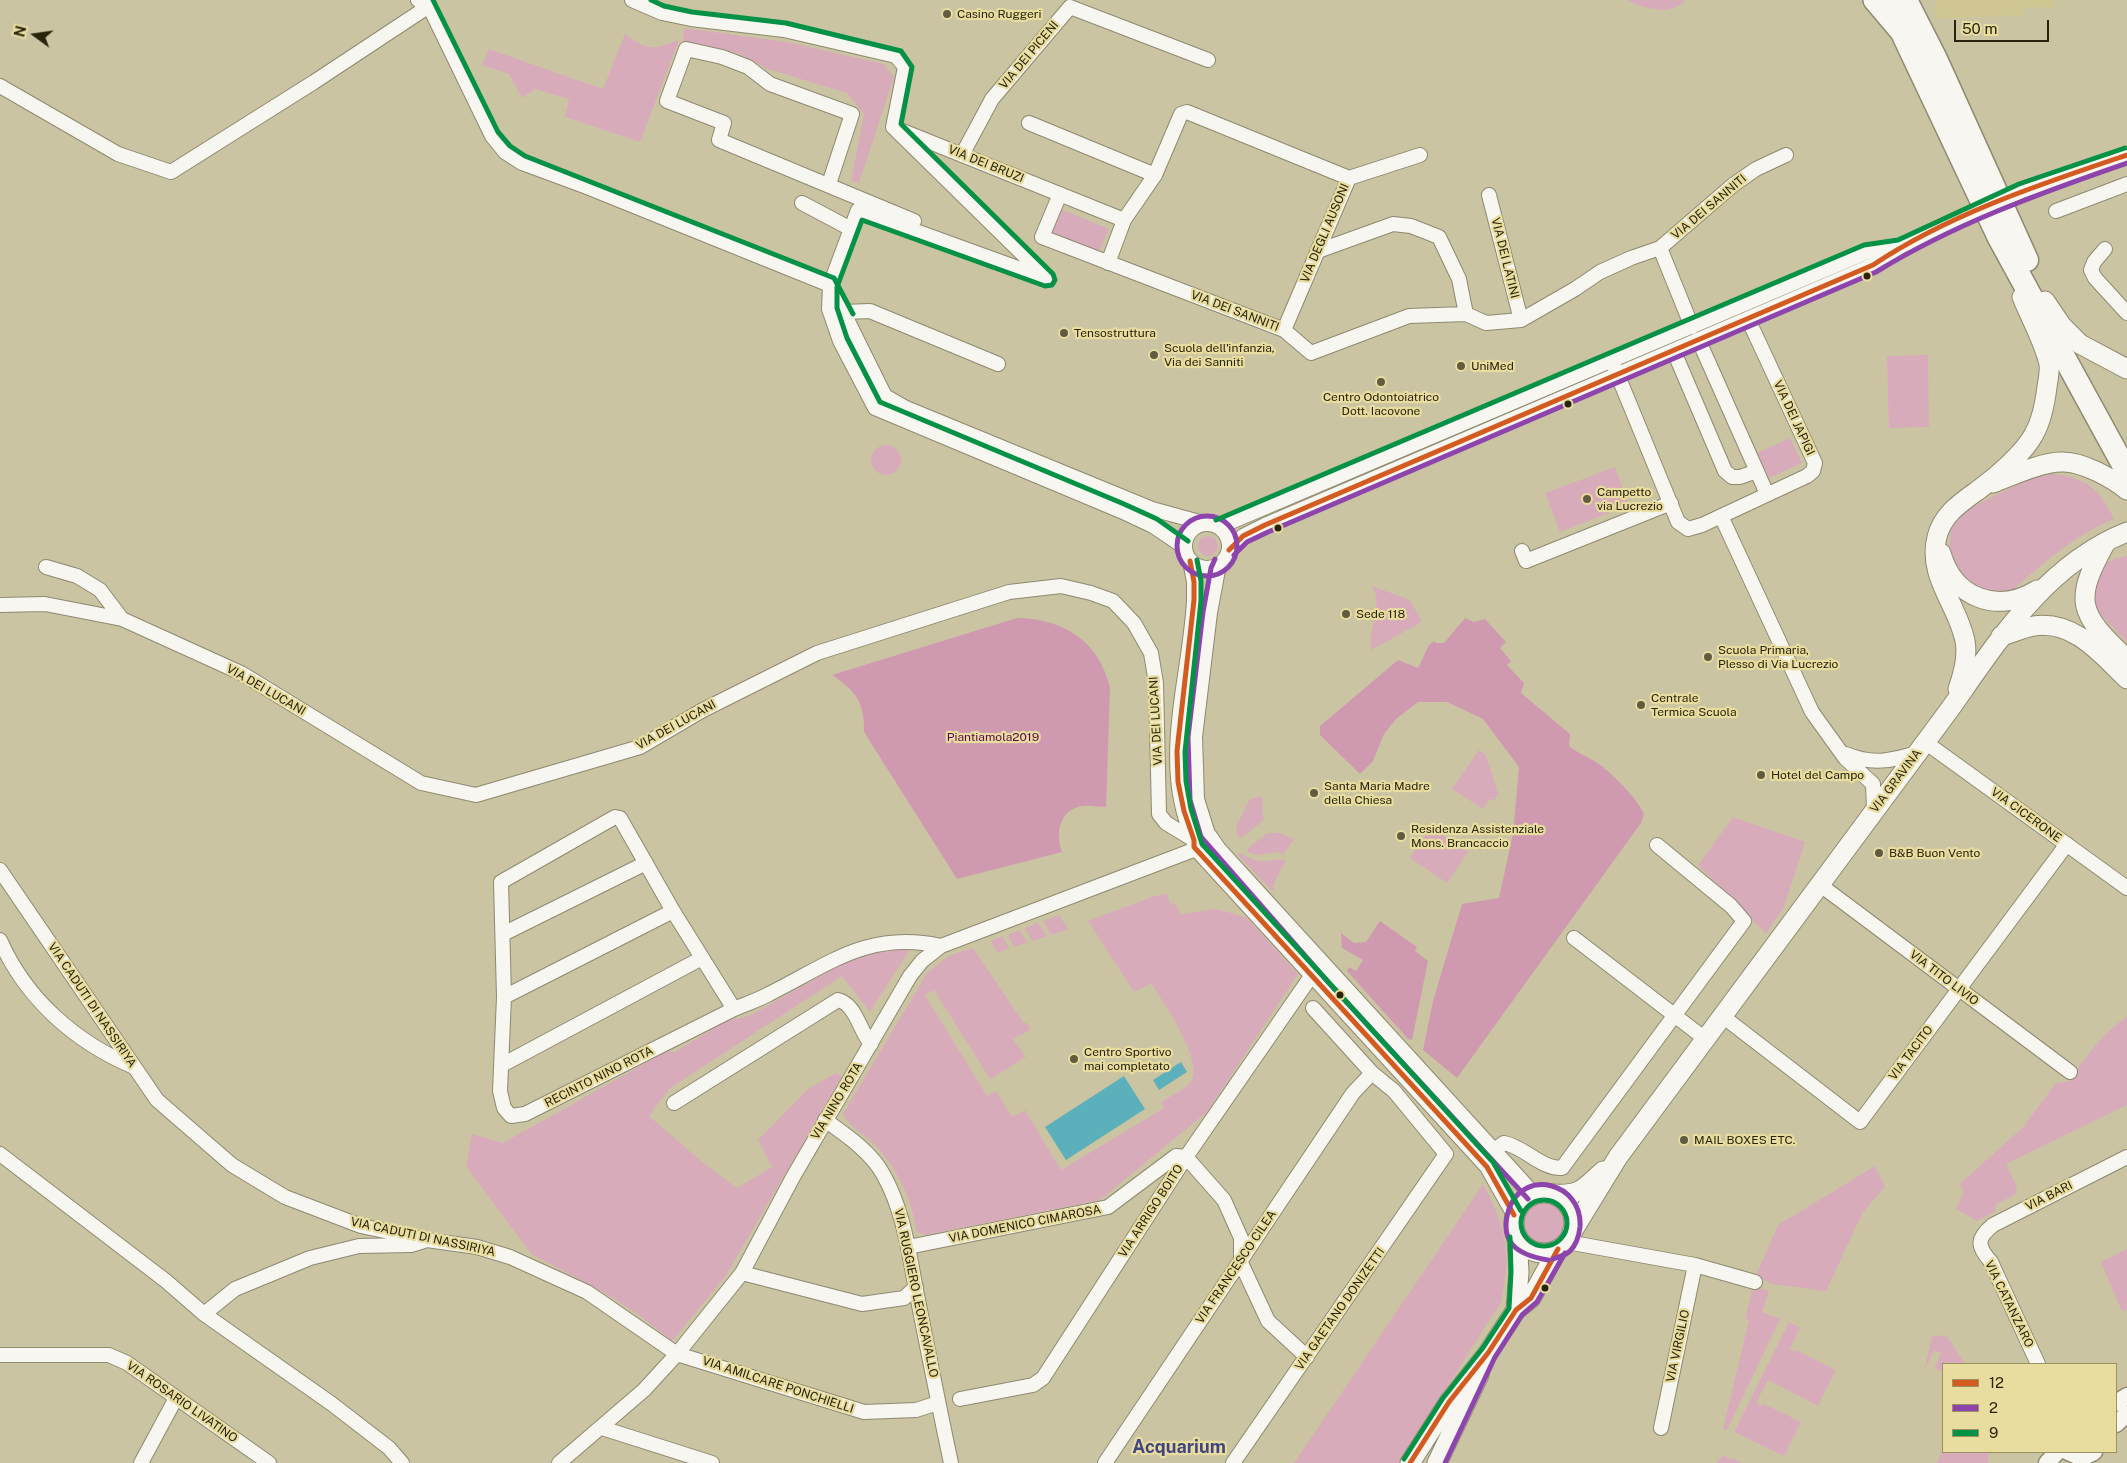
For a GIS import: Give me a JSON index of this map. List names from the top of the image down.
{
  "streets": {
    "main road": ["VIA GRAVINA"],
    "street": [
      "VIA DEI PICENI",
      "VIA DEI BRUZI",
      "VIA DEI SANNITI",
      "VIA DEGLI AUSONI",
      "VIA DEI LATINI",
      "VIA DEI JAPIGI",
      "VIA DEI LUCANI",
      "VIA CICERONE",
      "VIA TITO LIVIO",
      "VIA CADUTI DI NASSIRIYA",
      "VIA TACITO",
      "RECINTO NINO ROTA",
      "VIA NINO ROTA",
      "VIA BARI",
      "VIA ARRIGO BOITO",
      "VIA DOMENICO CIMAROSA",
      "VIA FRANCESCO CILEA",
      "VIA RUGGIERO LEONCAVALLO",
      "VIA CATANZARO",
      "VIA GAETANO DONIZETTI",
      "VIA VIRGILIO",
      "VIA AMILCARE PONCHIELLI",
      "VIA ROSARIO LIVATINO"
    ]
  },
  "crossings": [
    ["VIA DEI PICENI", "VIA DEI BRUZI"],
    ["VIA DEI BRUZI", "VIA DEI SANNITI"],
    ["VIA DEI SANNITI", "VIA DEGLI AUSONI"],
    ["VIA DEI SANNITI", "VIA DEI LATINI"],
    ["VIA GRAVINA", "VIA CICERONE"],
    ["VIA GRAVINA", "VIA TITO LIVIO"],
    ["VIA GRAVINA", "VIA TACITO"],
    ["VIA CICERONE", "VIA TACITO"],
    ["VIA TITO LIVIO", "VIA TACITO"],
    ["VIA CADUTI DI NASSIRIYA", "VIA NINO ROTA"],
    ["VIA CADUTI DI NASSIRIYA", "VIA AMILCARE PONCHIELLI"],
    ["RECINTO NINO ROTA", "VIA NINO ROTA"],
    ["VIA NINO ROTA", "VIA RUGGIERO LEONCAVALLO"],
    ["VIA NINO ROTA", "VIA AMILCARE PONCHIELLI"],
    ["VIA BARI", "VIA CATANZARO"],
    ["VIA ARRIGO BOITO", "VIA DOMENICO CIMAROSA"],
    ["VIA DOMENICO CIMAROSA", "VIA RUGGIERO LEONCAVALLO"],
    ["VIA FRANCESCO CILEA", "VIA GAETANO DONIZETTI"],
    ["VIA RUGGIERO LEONCAVALLO", "VIA AMILCARE PONCHIELLI"]
  ],
  "districts": ["Acquarium"],
  "parks": ["Piantiamola2019"],
  "places": [
    "Casino Ruggeri",
    "Tensostruttura",
    "Scuola dell'infanzia, Via dei Sanniti",
    "UniMed",
    "Centro Odontoiatrico Dott. Iacovone",
    "Campetto via Lucrezio",
    "Sede 118",
    "Scuola Primaria, Plesso di Via Lucrezio",
    "Centrale Termica Scuola",
    "Hotel del Campo",
    "Santa Maria Madre della Chiesa",
    "Residenza Assistenziale Mons. Brancaccio",
    "B&B Buon Vento",
    "Centro Sportivo mai completato",
    "MAIL BOXES ETC."
  ],
  "lines": ["transit line 9", "transit line 12", "transit line 2"],
  "legend": ["12", "2", "9"],
  "scale_bar": "50 m",
  "north": "left"
}
